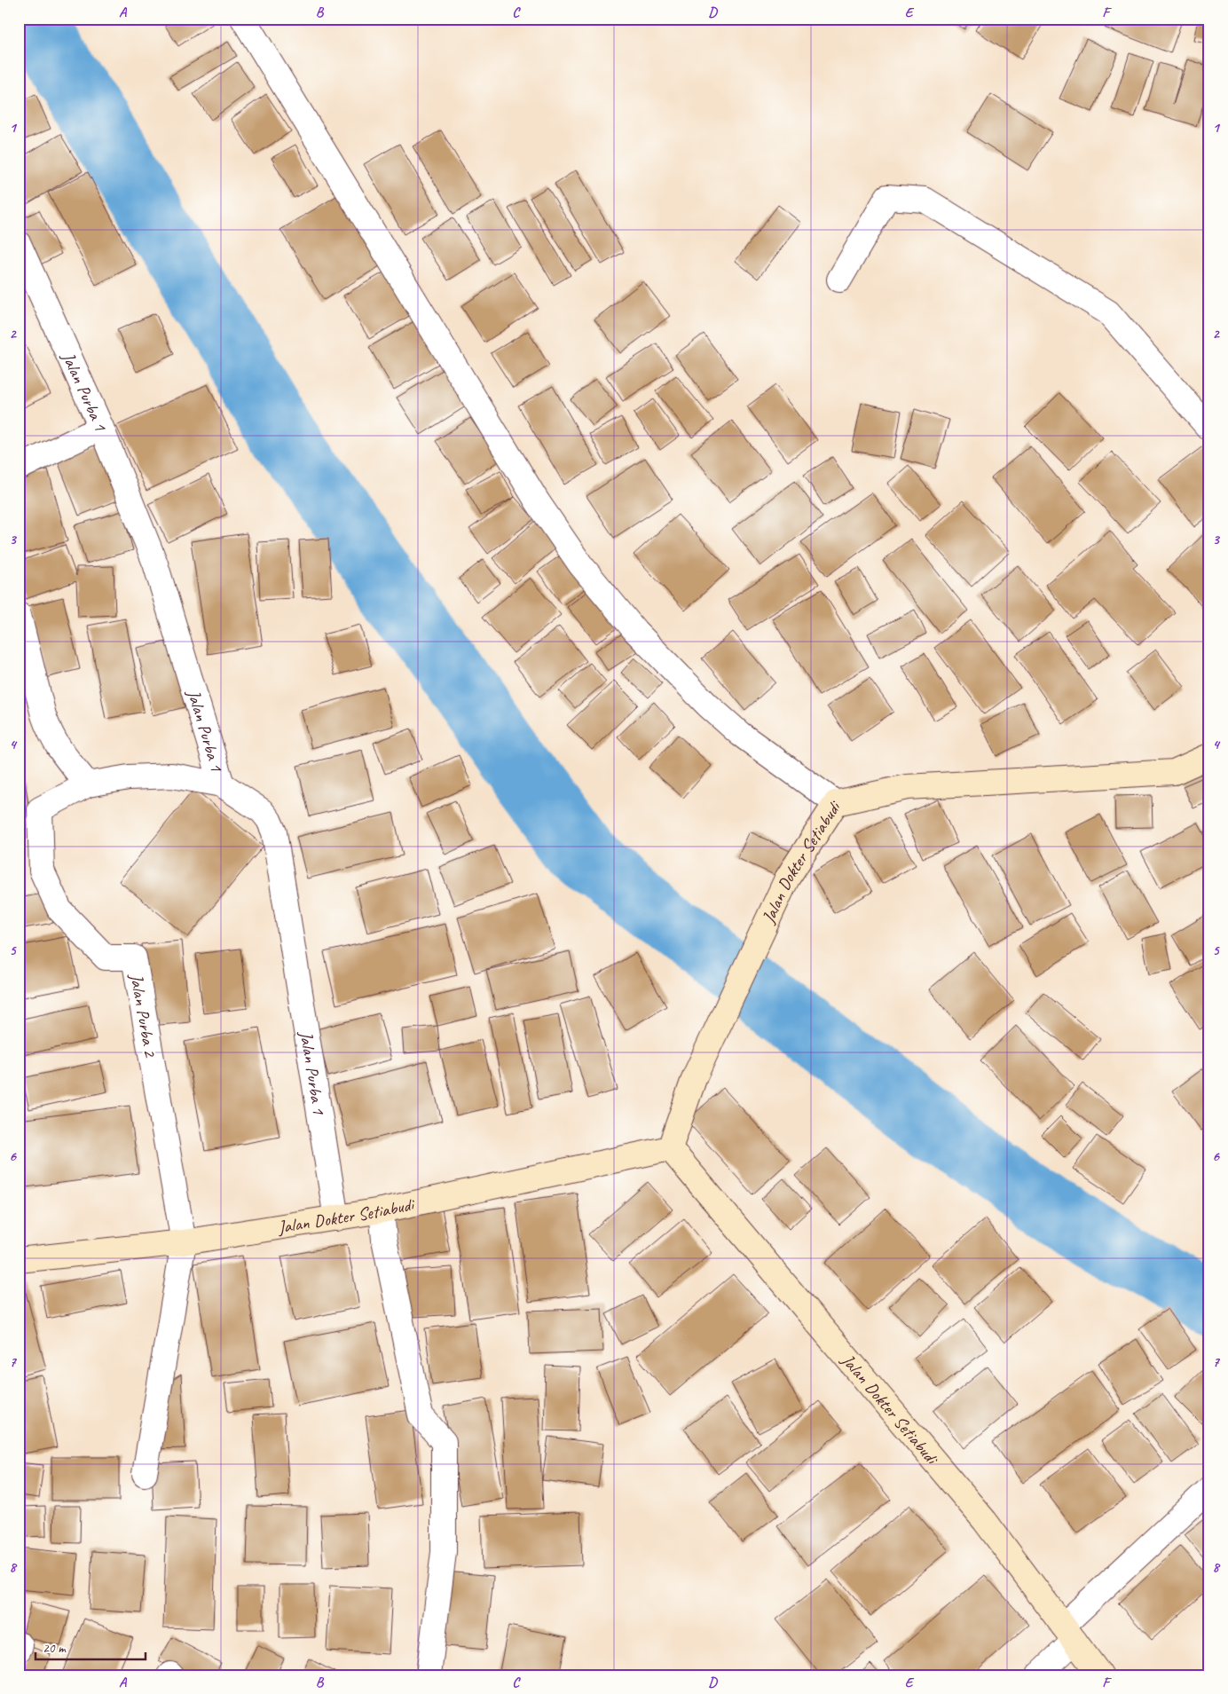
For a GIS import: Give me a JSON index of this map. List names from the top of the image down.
{
  "streets": {
    "street": ["Jalan Purba 1", "Jalan Dokter Setiabudi", "Jalan Purba 2"]
  },
  "crossings": [
    ["Jalan Purba 1", "Jalan Dokter Setiabudi"],
    ["Jalan Dokter Setiabudi", "Jalan Purba 2"]
  ],
  "scale_bar": "20 m",
  "grid": {
    "columns": [
      "A",
      "B",
      "C",
      "D",
      "E",
      "F"
    ],
    "rows": [
      "1",
      "2",
      "3",
      "4",
      "5",
      "6",
      "7",
      "8"
    ]
  }
}
